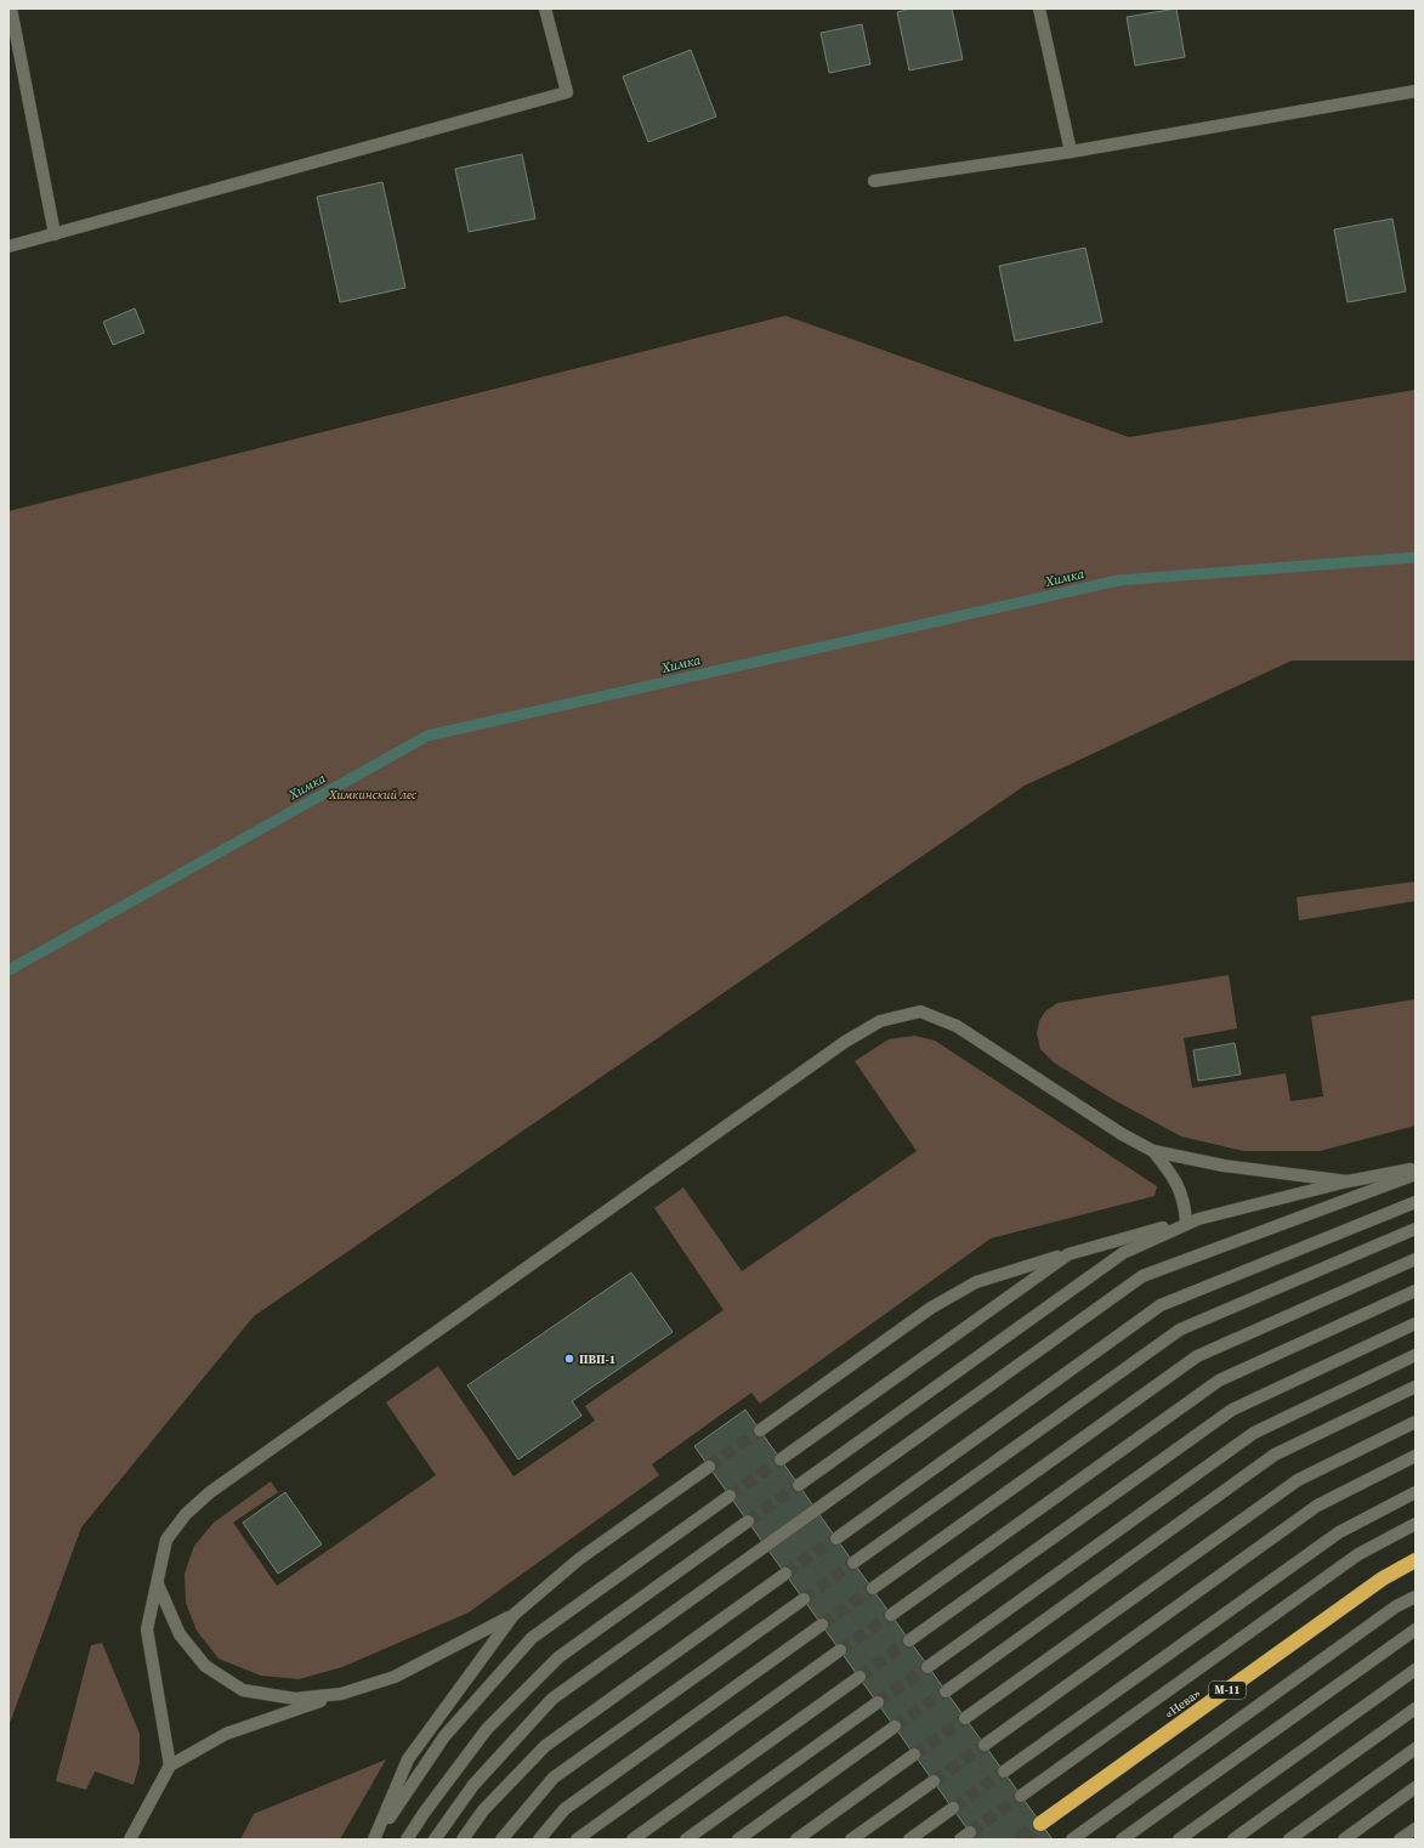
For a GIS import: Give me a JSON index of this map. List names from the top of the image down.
{
  "streets": {
    "highway": ["М-11", "«Нева»"]
  },
  "water": ["Химка"],
  "parks": ["Химкинский лес"],
  "places": ["ПВП-1"]
}
